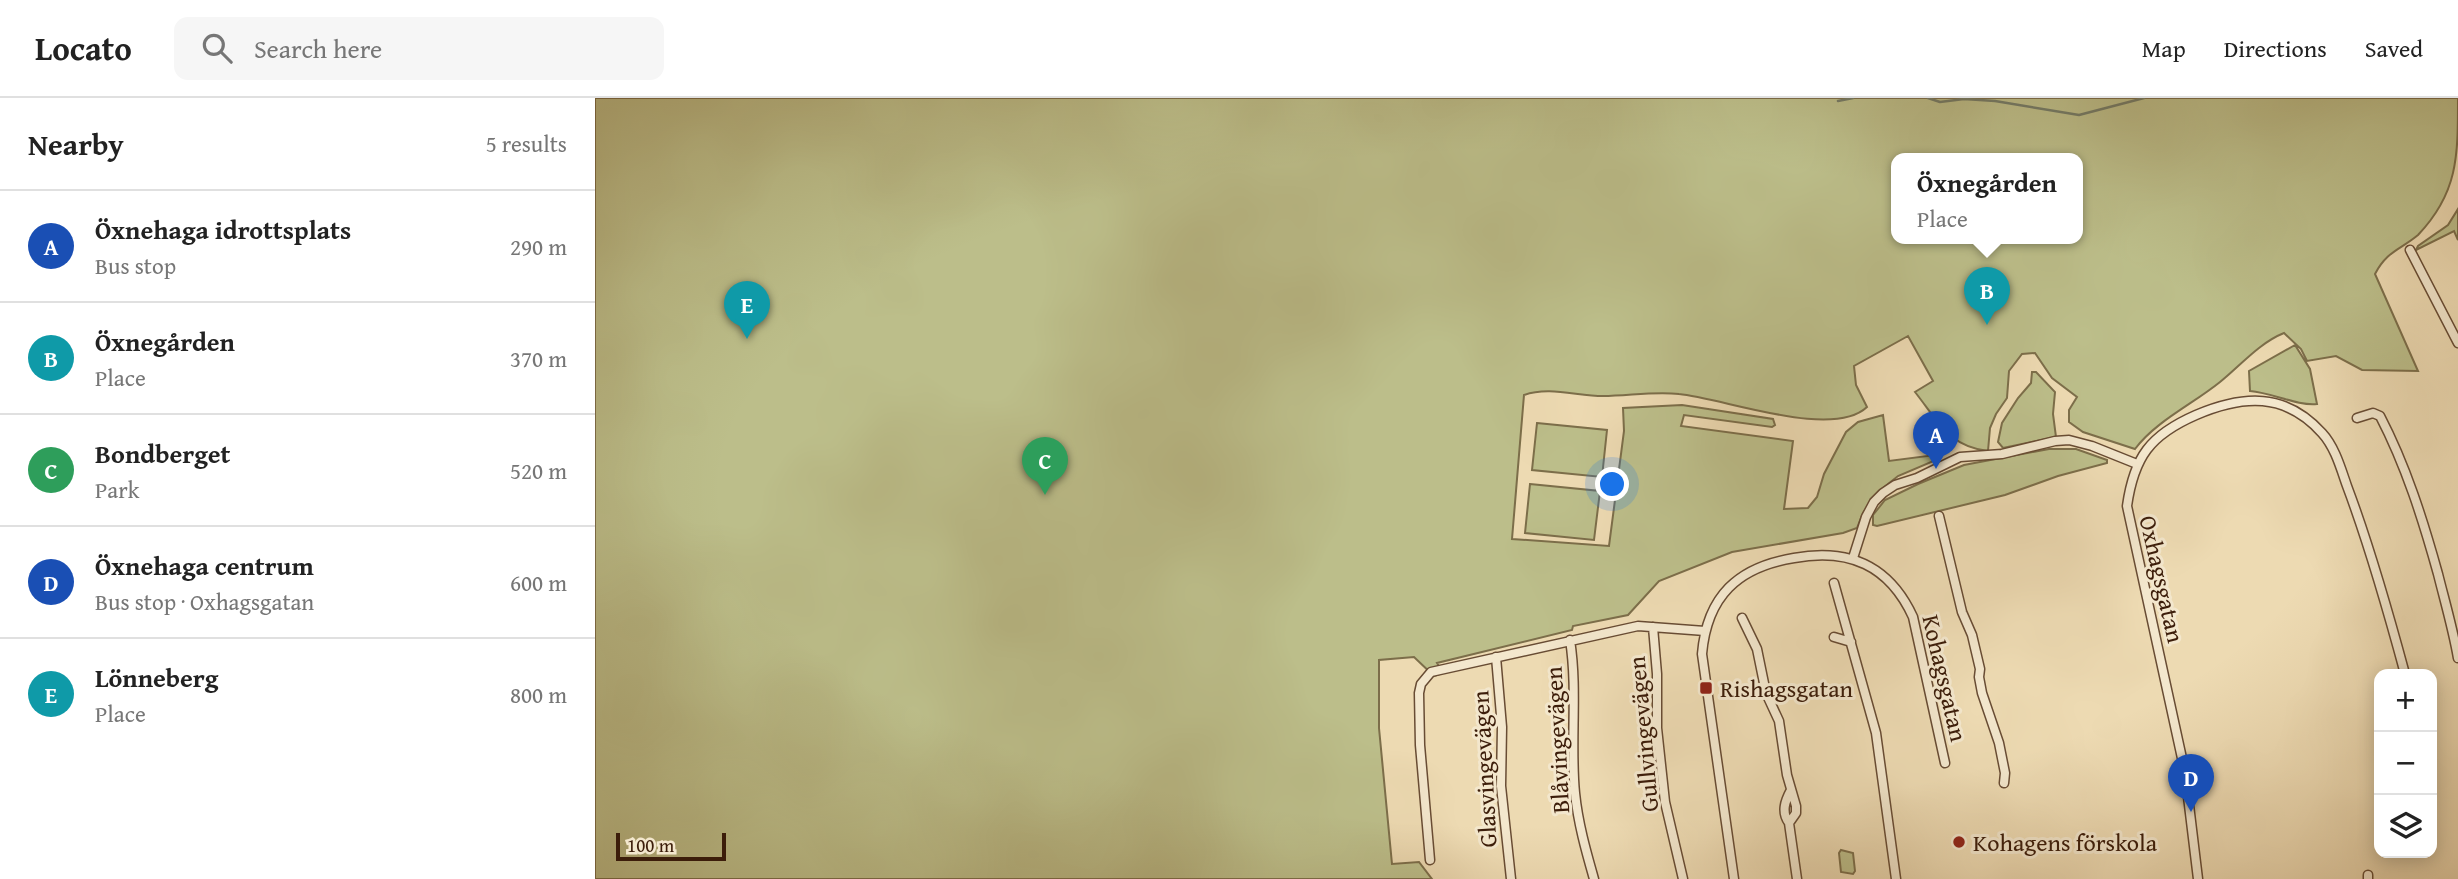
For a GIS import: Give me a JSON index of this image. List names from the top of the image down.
{
  "streets": {
    "street": [
      "Oxhagsgatan",
      "Kohagsgatan",
      "Gullvingevägen",
      "Blåvingevägen",
      "Glasvingevägen"
    ]
  },
  "places": {
    "transit": ["Rishagsgatan"],
    "other": ["Kohagens förskola"]
  },
  "scale_bar": "100 m",
  "page": {
    "header": "Locato",
    "search": "Search here",
    "nav": ["Map", "Directions", "Saved"],
    "heading": ["Nearby", "5 results"],
    "popup": ["Öxnegården", "Place"],
    "list": [
      {
        "mark": "A",
        "name": "Öxnehaga idrottsplats",
        "note": "Bus stop",
        "value": "290 m"
      },
      {
        "mark": "B",
        "name": "Öxnegården",
        "note": "Place",
        "value": "370 m"
      },
      {
        "mark": "C",
        "name": "Bondberget",
        "note": "Park",
        "value": "520 m"
      },
      {
        "mark": "D",
        "name": "Öxnehaga centrum",
        "note": "Bus stop · Oxhagsgatan",
        "value": "600 m"
      },
      {
        "mark": "E",
        "name": "Lönneberg",
        "note": "Place",
        "value": "800 m"
      }
    ],
    "pins": [
      "B",
      "E",
      "A",
      "C",
      "D"
    ],
    "map_buttons": ["+", "−"],
    "scale": "100 m"
  }
}
